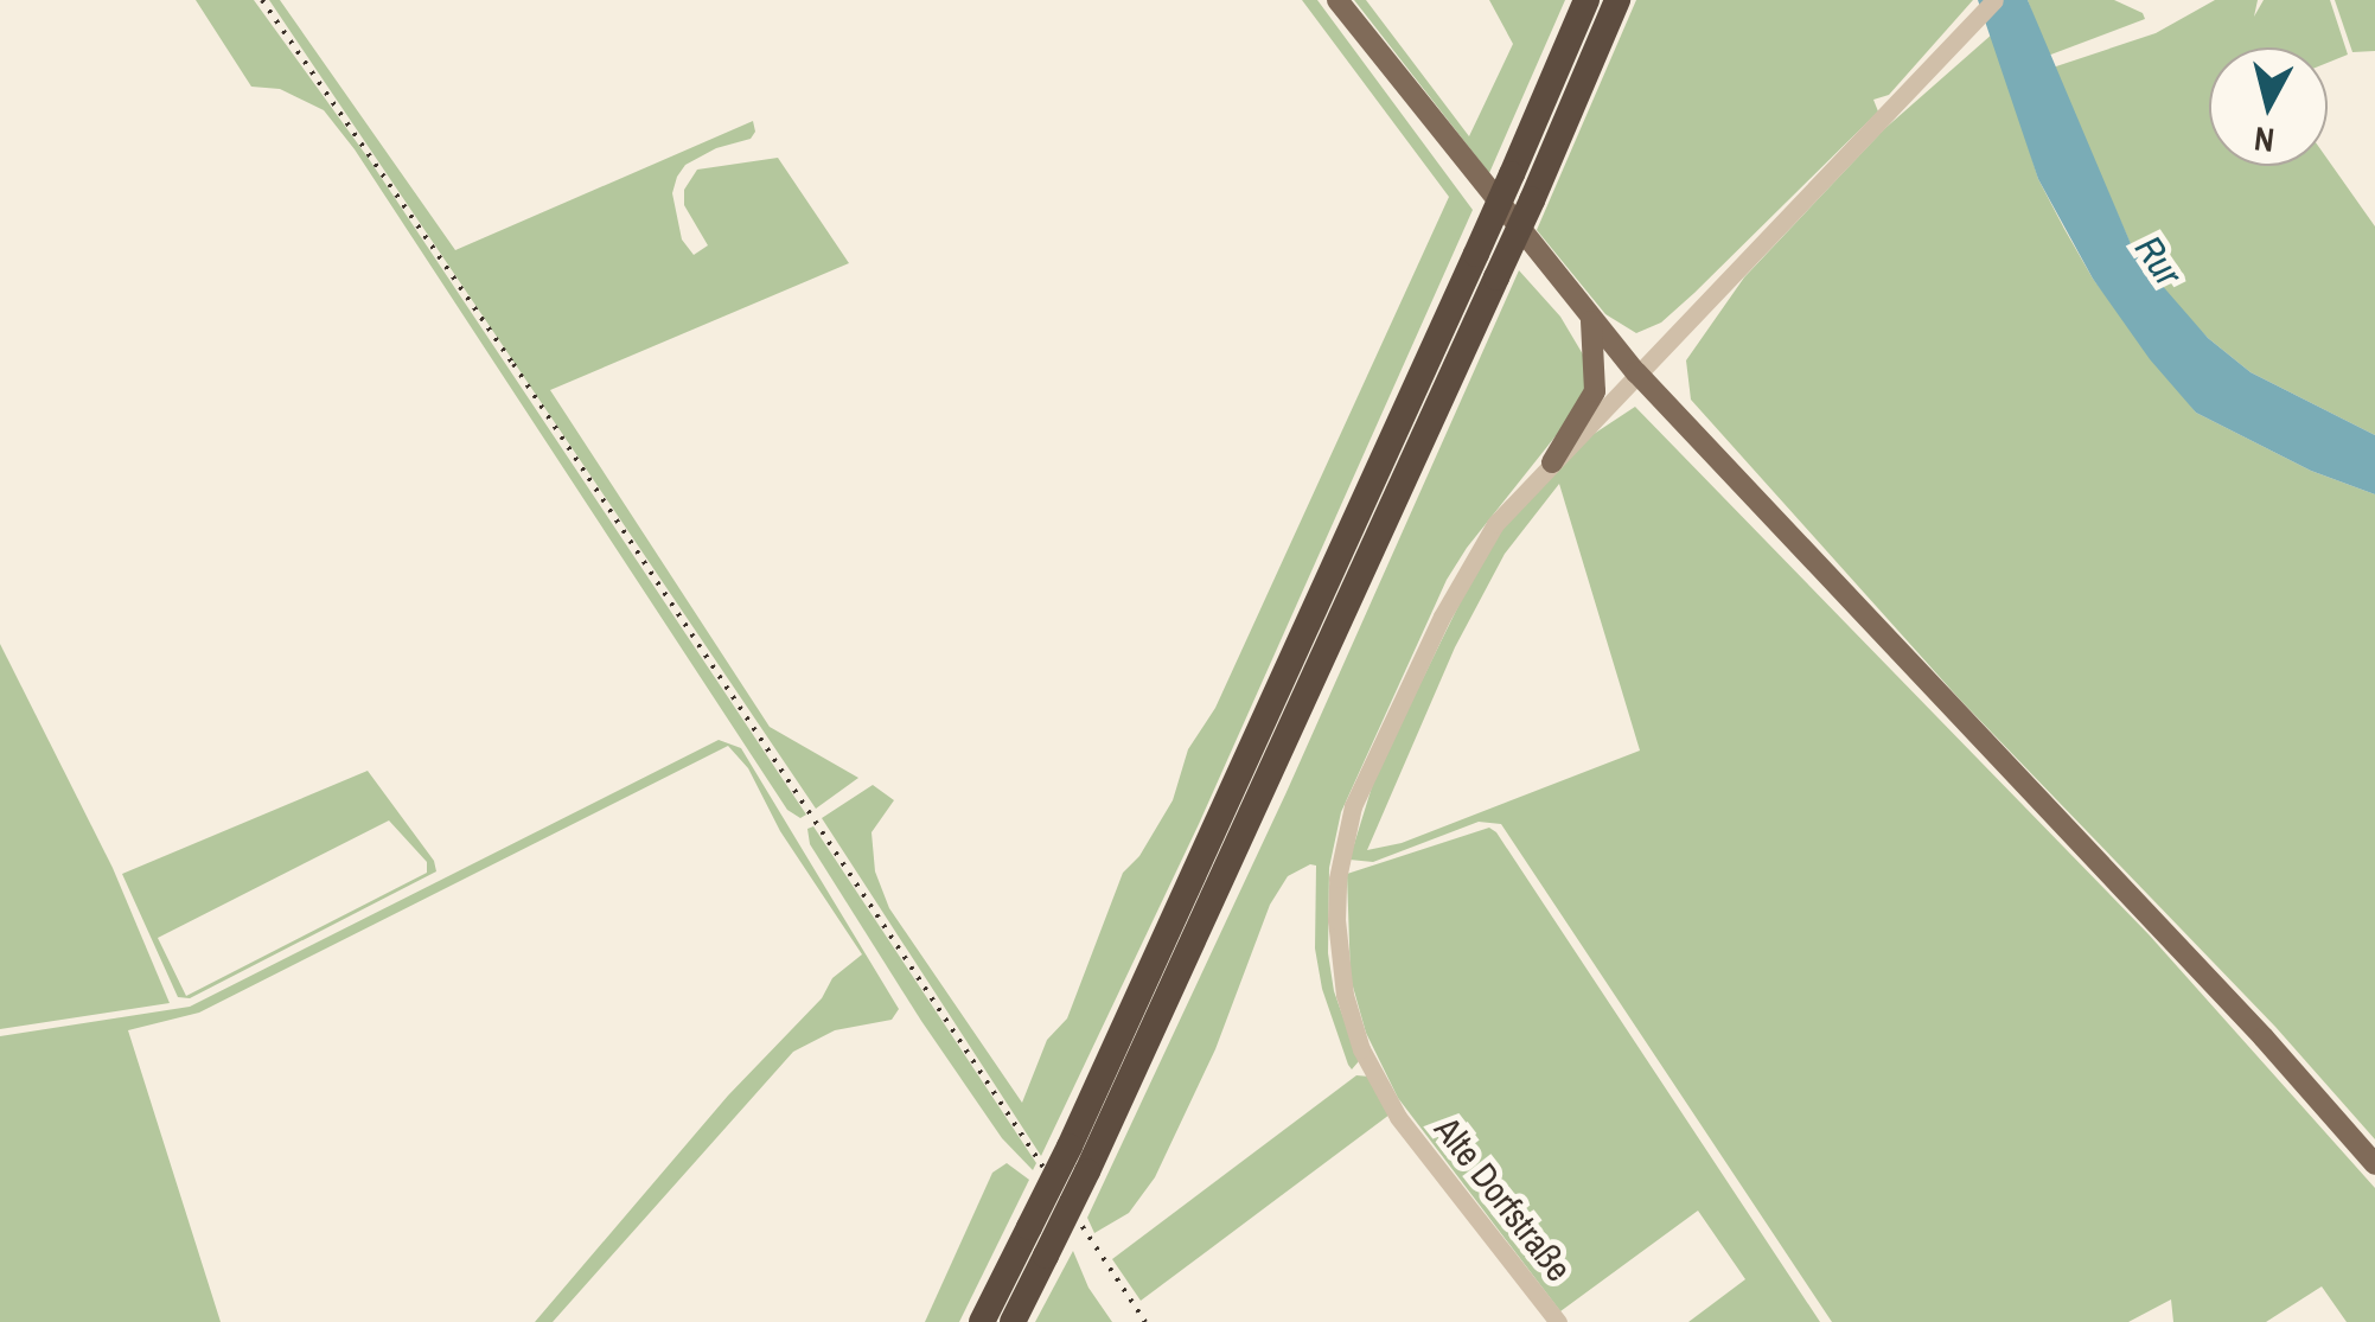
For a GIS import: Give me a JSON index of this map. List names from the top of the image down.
{
  "streets": {
    "street": ["Alte Dorfstraße"]
  },
  "water": ["Rur"],
  "north": "bottom"
}
